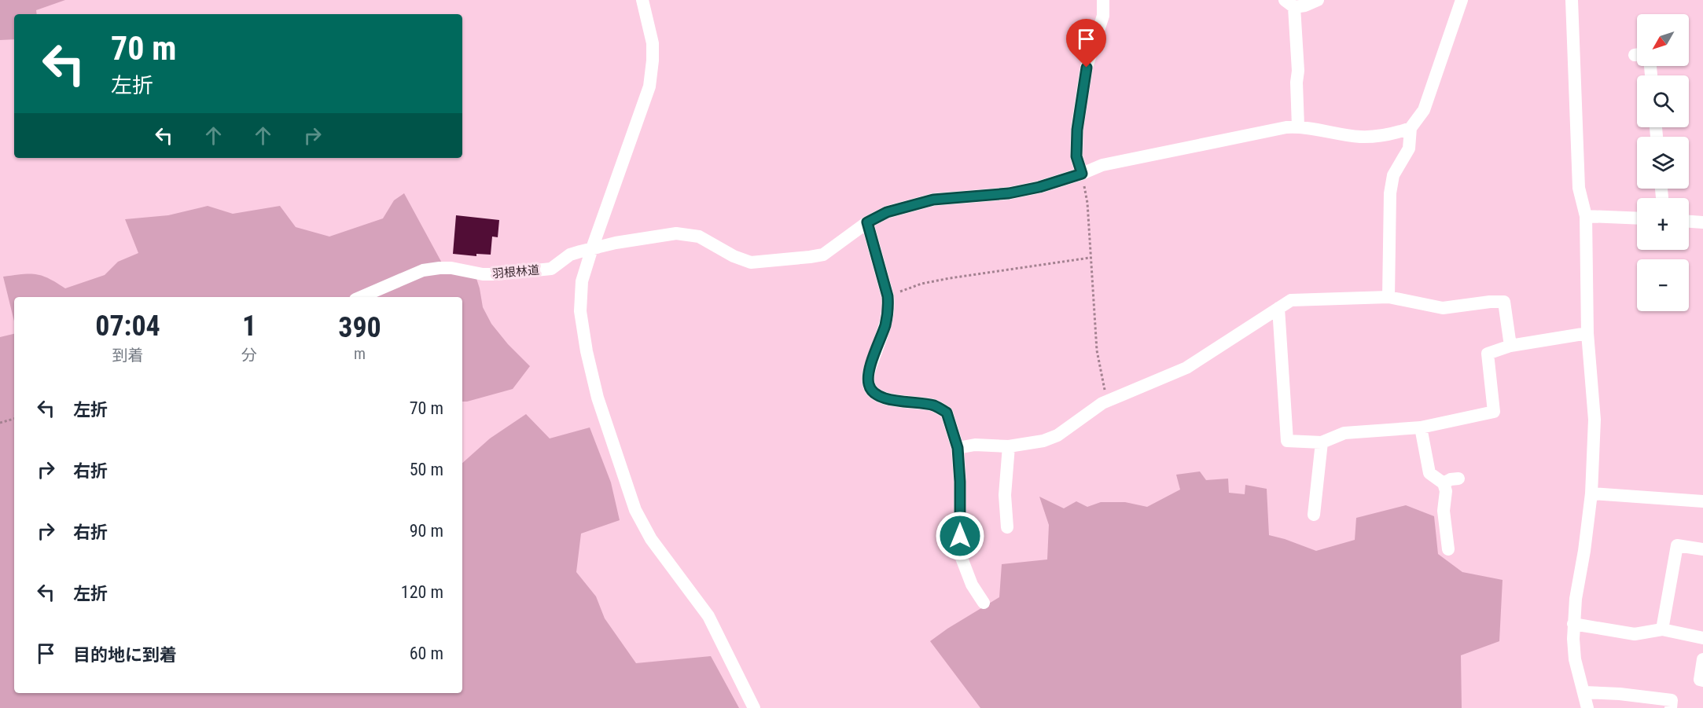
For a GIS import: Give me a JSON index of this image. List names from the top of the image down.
{
  "streets": {
    "street": ["羽根林道"]
  },
  "north": "bottom left",
  "page": {
    "map_buttons": ["+", "−"],
    "turn": ["70 m", "左折"],
    "eta": [
      "07:04",
      "到着",
      "1",
      "分",
      "390",
      "m"
    ],
    "list": [
      {
        "name": "左折",
        "value": "70 m"
      },
      {
        "name": "右折",
        "value": "50 m"
      },
      {
        "name": "右折",
        "value": "90 m"
      },
      {
        "name": "左折",
        "value": "120 m"
      },
      {
        "name": "目的地に到着",
        "value": "60 m"
      }
    ]
  }
}
